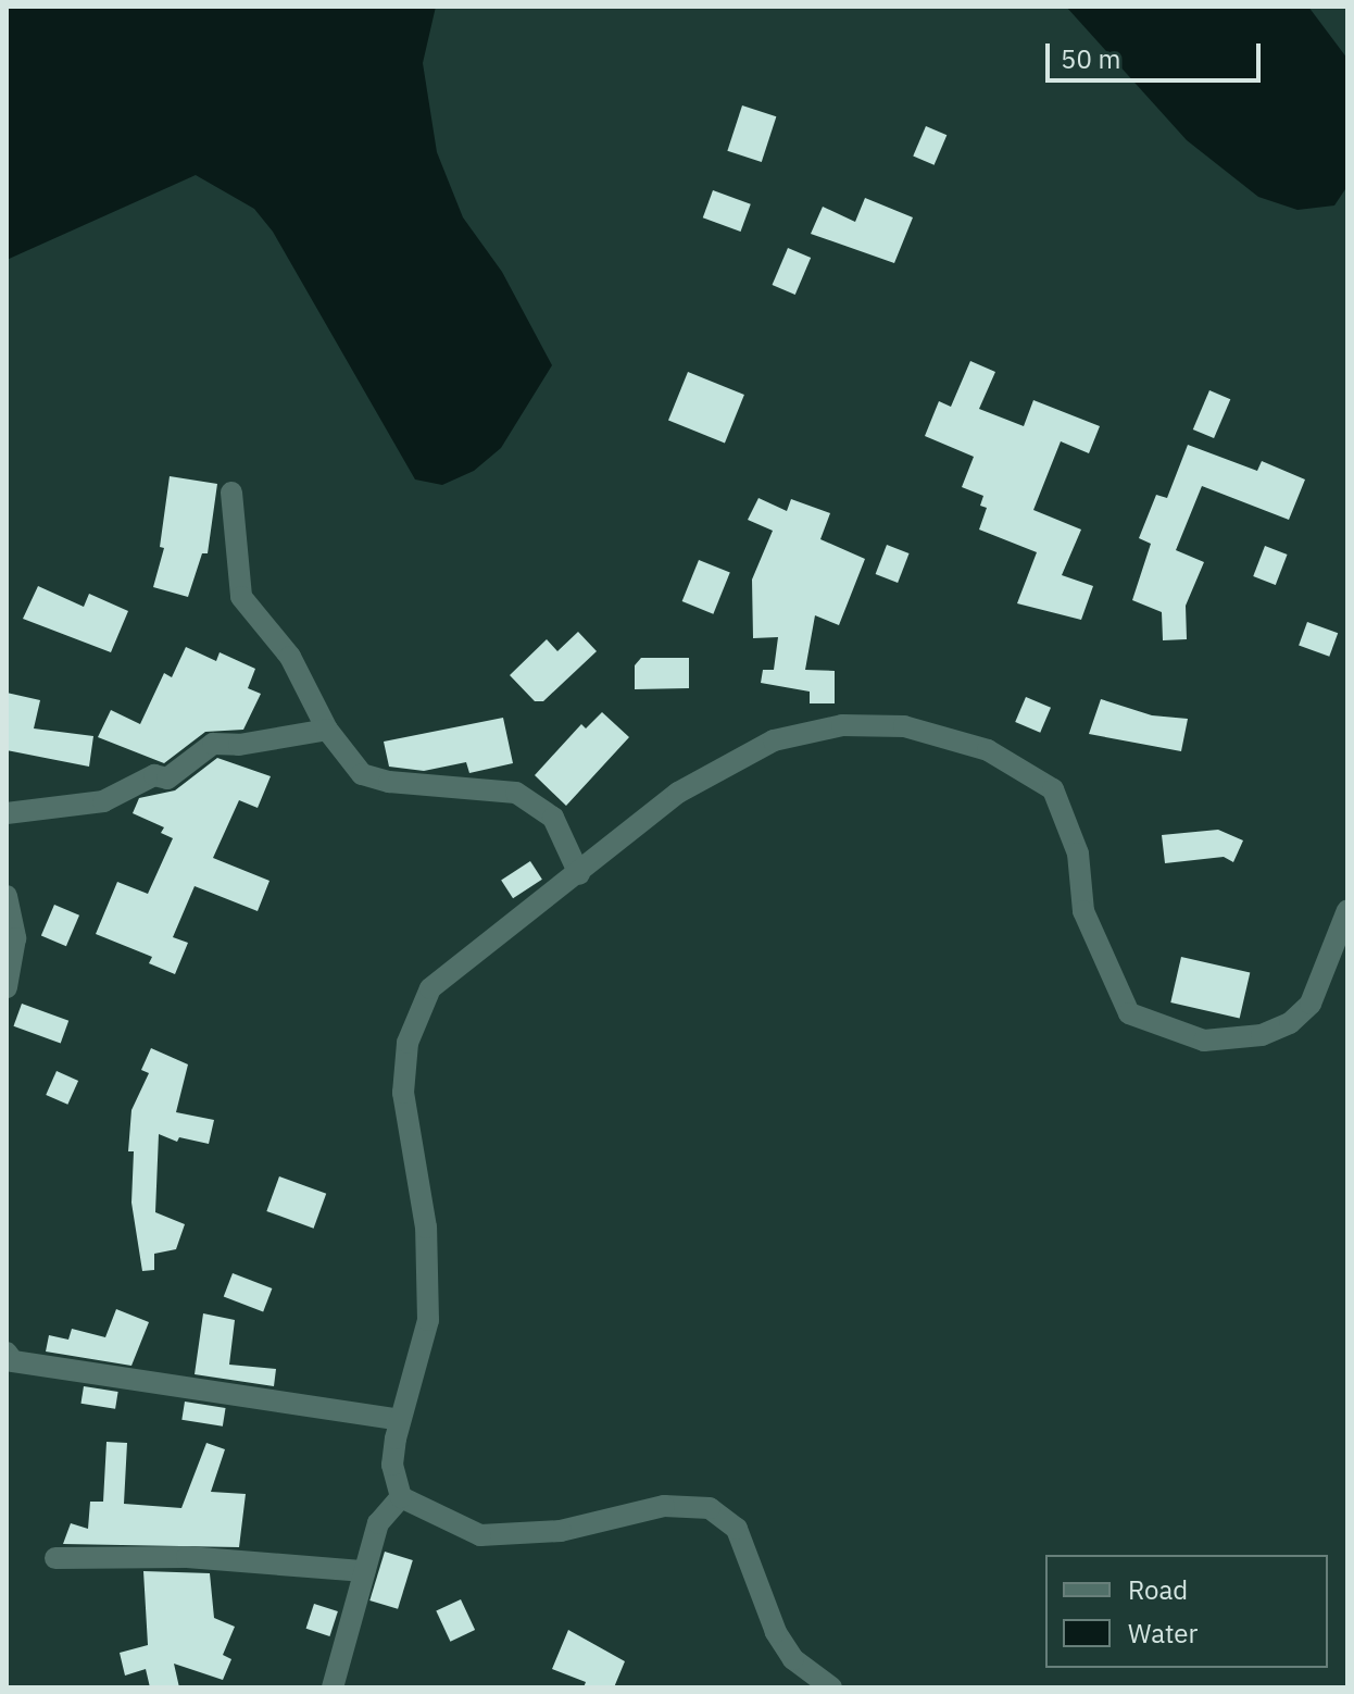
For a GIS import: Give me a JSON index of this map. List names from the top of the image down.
{
  "legend": ["Road", "Water"],
  "scale_bar": "50 m"
}
